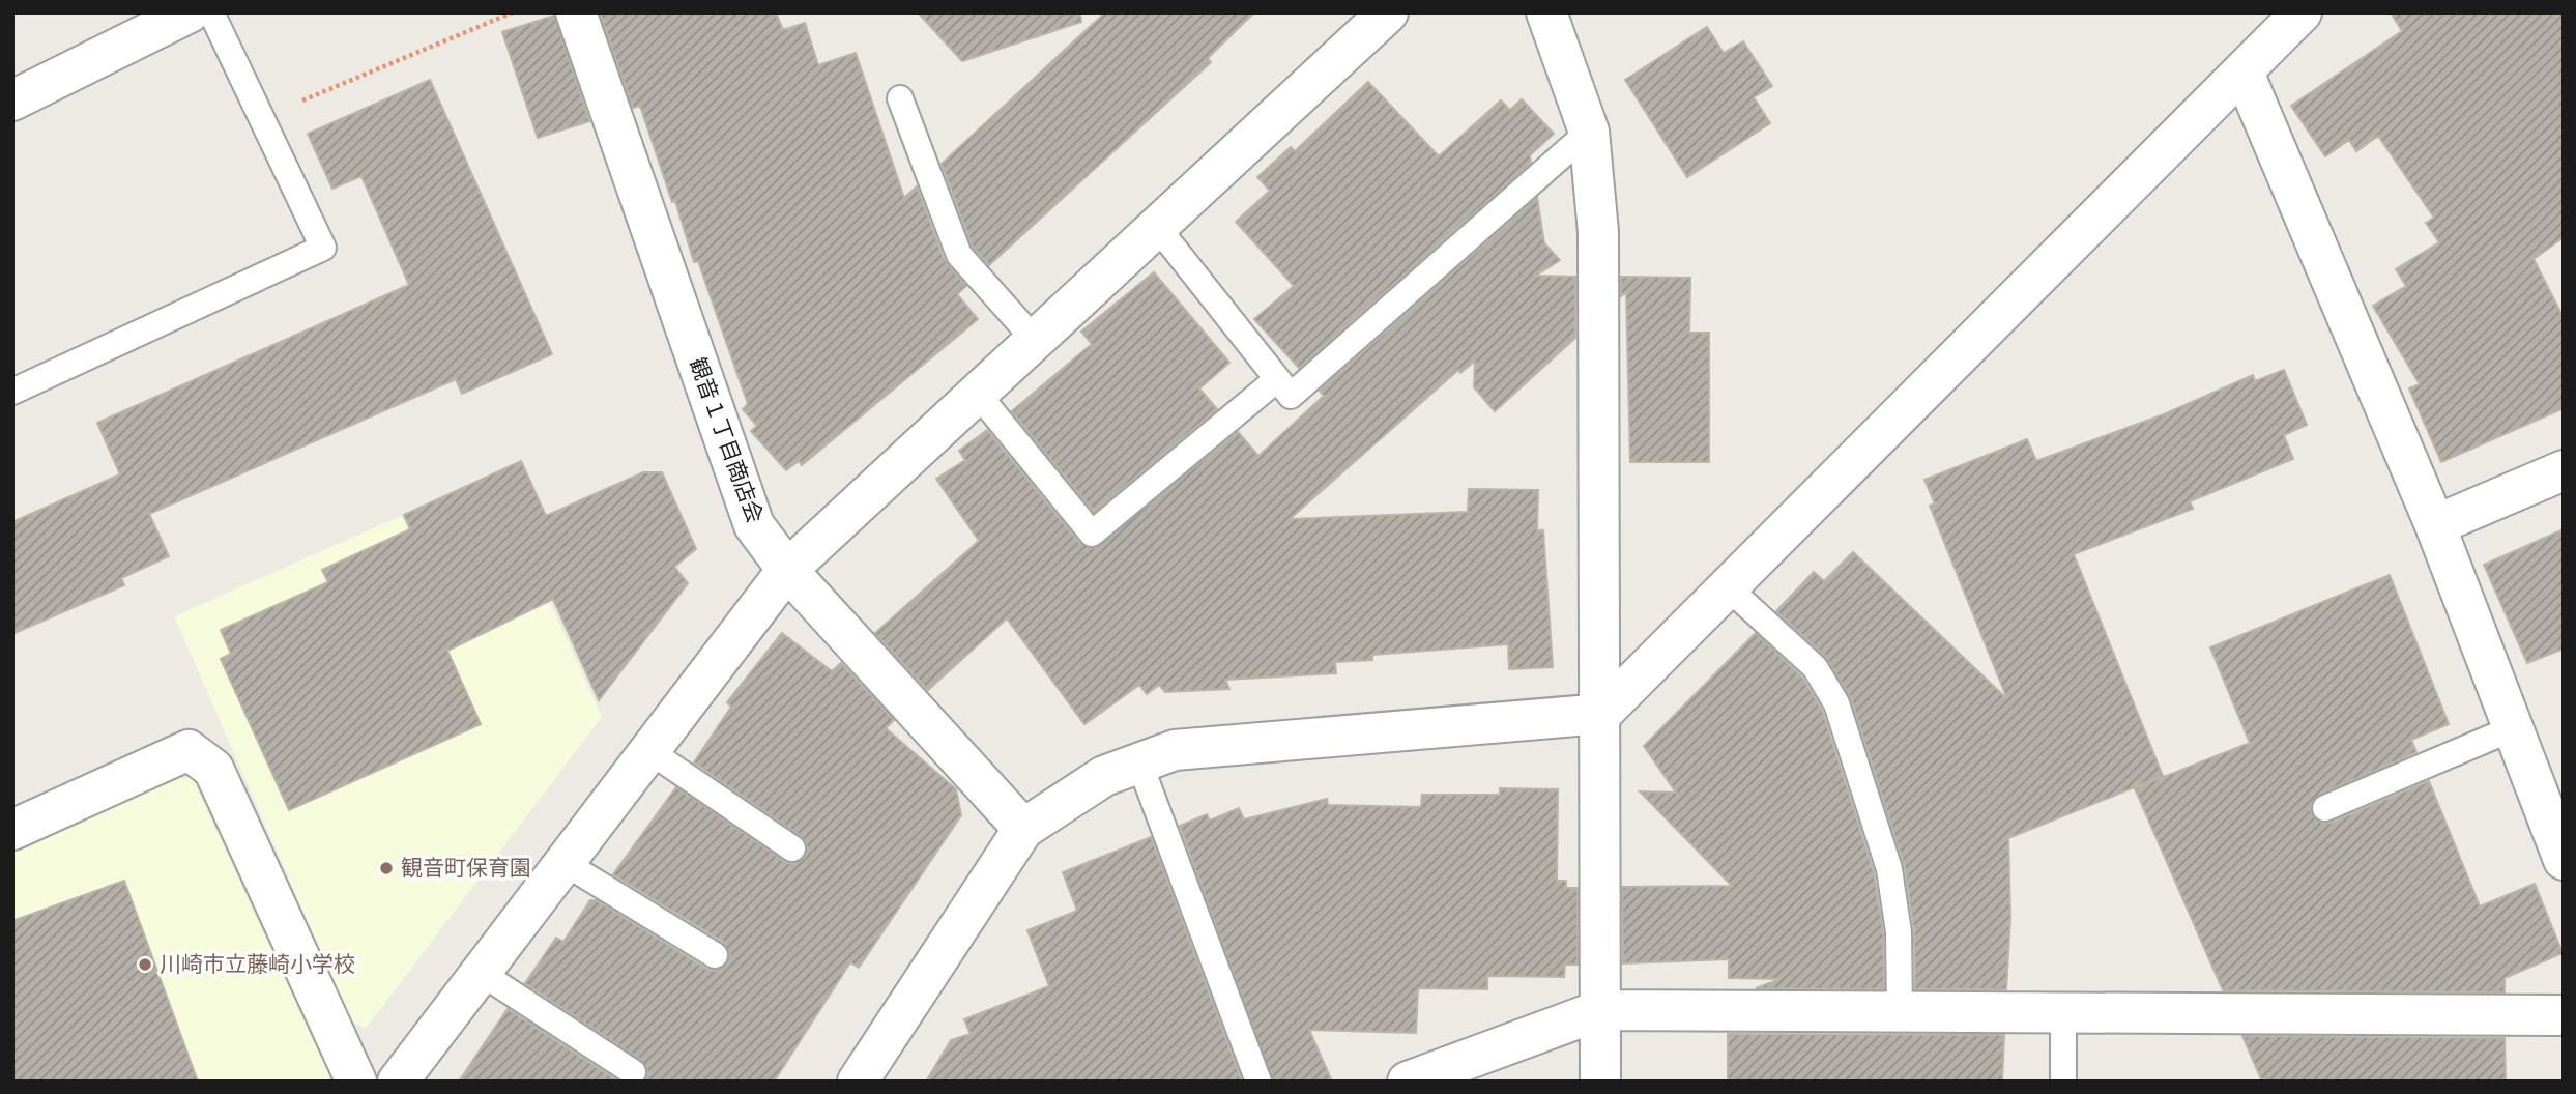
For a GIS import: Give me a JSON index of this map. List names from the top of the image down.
{
  "streets": {
    "street": ["観音１丁目商店会"]
  },
  "places": ["観音町保育園", "川崎市立藤崎小学校"]
}
